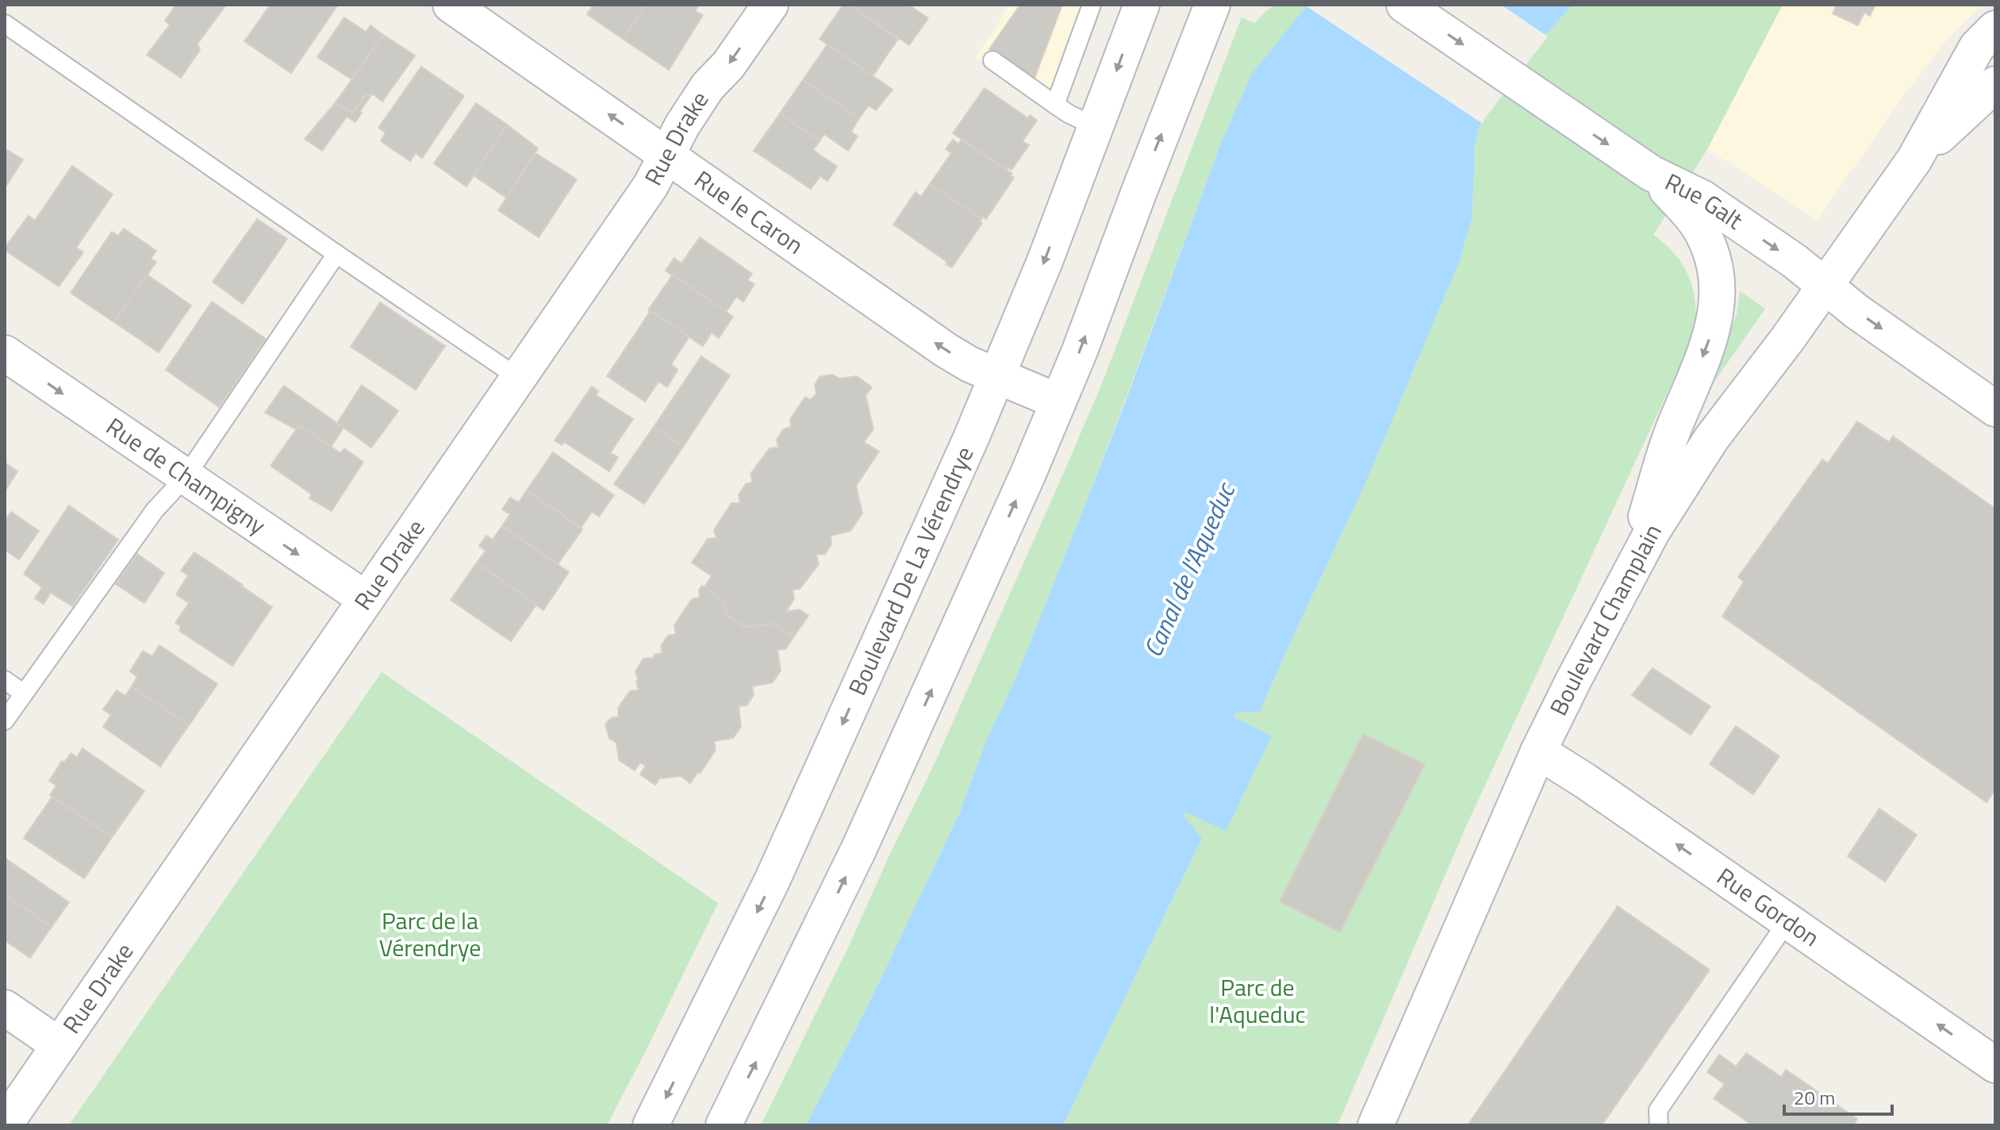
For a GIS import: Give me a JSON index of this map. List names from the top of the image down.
{
  "streets": {
    "main road": [
      "Rue Drake",
      "Rue Galt",
      "Rue le Caron",
      "Rue de Champigny",
      "Boulevard De La Vérendrye",
      "Boulevard Champlain",
      "Rue Gordon"
    ]
  },
  "crossings": [
    ["Rue Drake", "Rue le Caron"],
    ["Rue Drake", "Rue de Champigny"],
    ["Rue Galt", "Boulevard Champlain"],
    ["Rue le Caron", "Boulevard De La Vérendrye"],
    ["Boulevard Champlain", "Rue Gordon"]
  ],
  "one_way": [
    "Rue Galt",
    "Rue le Caron",
    "Rue de Champigny",
    "Rue Gordon"
  ],
  "water": ["Canal de l'Aqueduc"],
  "parks": ["Parc de la Vérendrye", "Parc de l'Aqueduc"],
  "scale_bar": "20 m"
}
